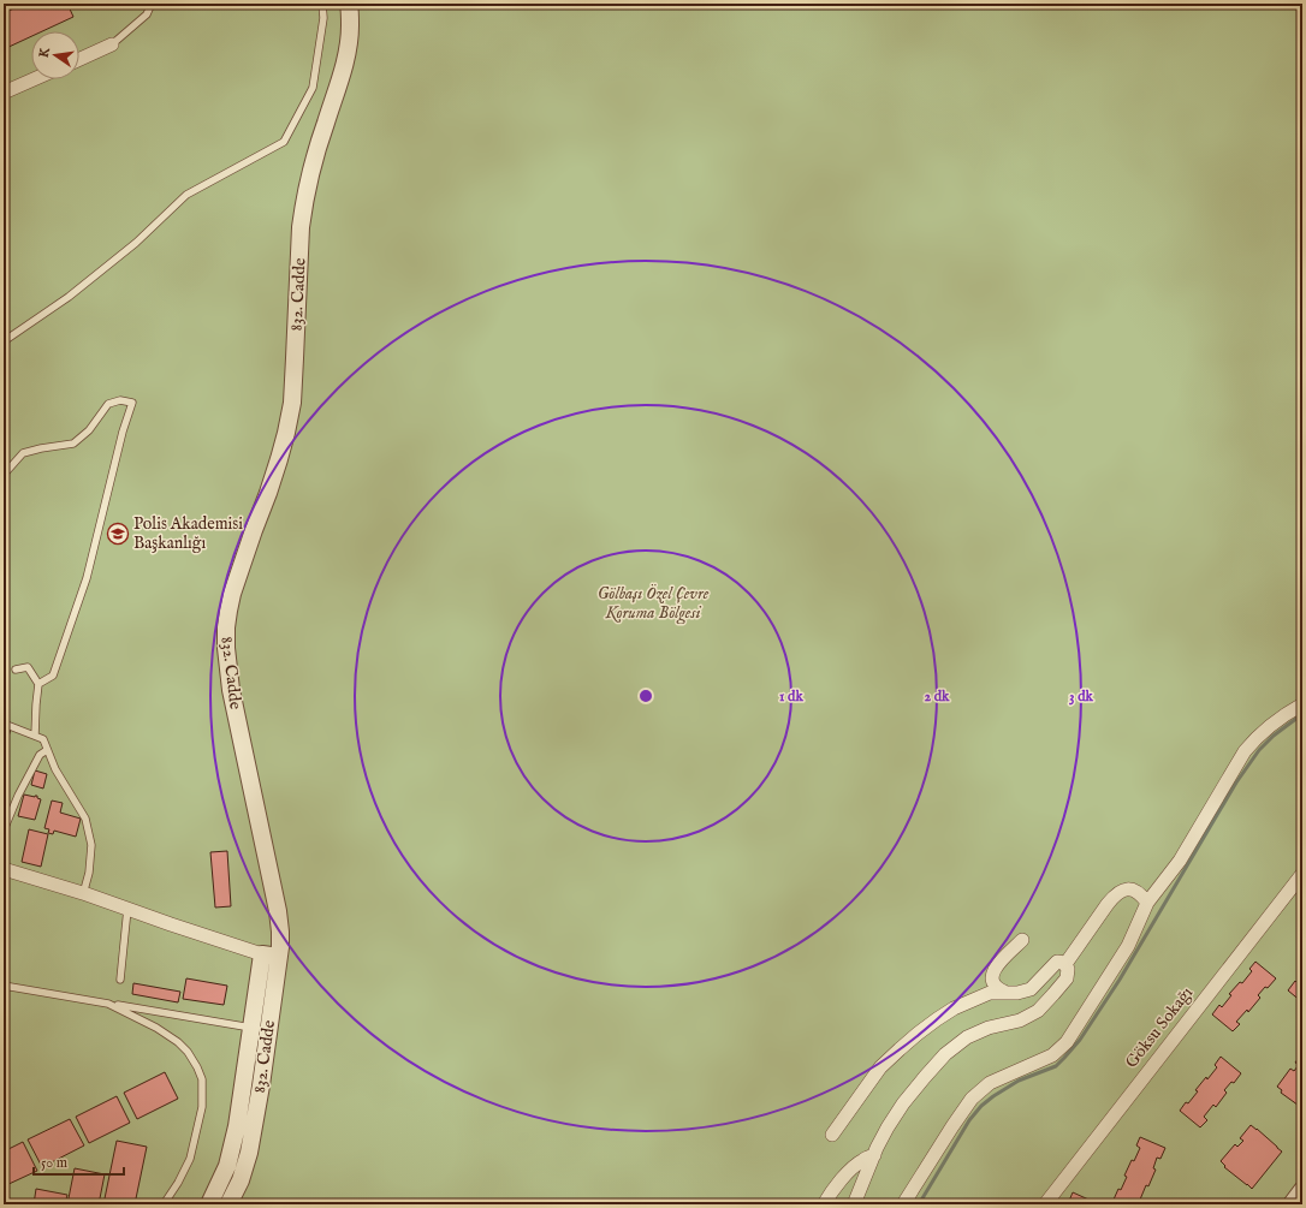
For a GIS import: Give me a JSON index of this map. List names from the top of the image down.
{
  "streets": {
    "street": ["832. Cadde", "Göksu Sokağı"]
  },
  "parks": ["Gölbaşı Özel Çevre Koruma Bölgesi"],
  "places": {
    "school or university": ["Polis Akademisi Başkanlığı"]
  },
  "scale_bar": "50 m",
  "north": "left",
  "rings": ["1 dk", "2 dk", "3 dk"]
}
